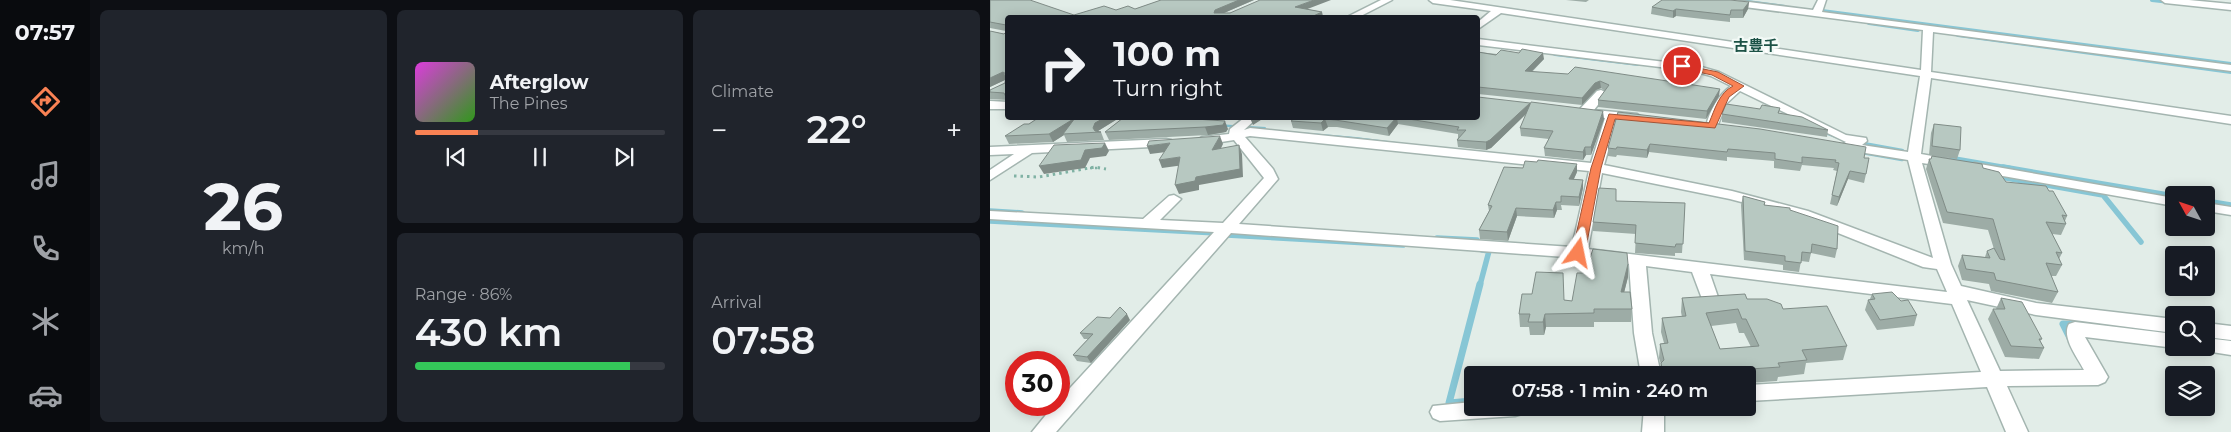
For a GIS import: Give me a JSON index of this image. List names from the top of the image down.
{
  "districts": ["古豊千"],
  "north": "top left",
  "page": {
    "tabs": "07:57",
    "tile": [
      ["26", "km/h"],
      "Climate",
      ["Range · 86%", "430 km"],
      ["Arrival", "07:58"]
    ],
    "turn": ["100 m", "Turn right"],
    "song": ["Afterglow", "The Pines"],
    "heat": ["−", "22°", "+"],
    "limit": "30",
    "trip": "07:58 · 1 min · 240 m"
  }
}
